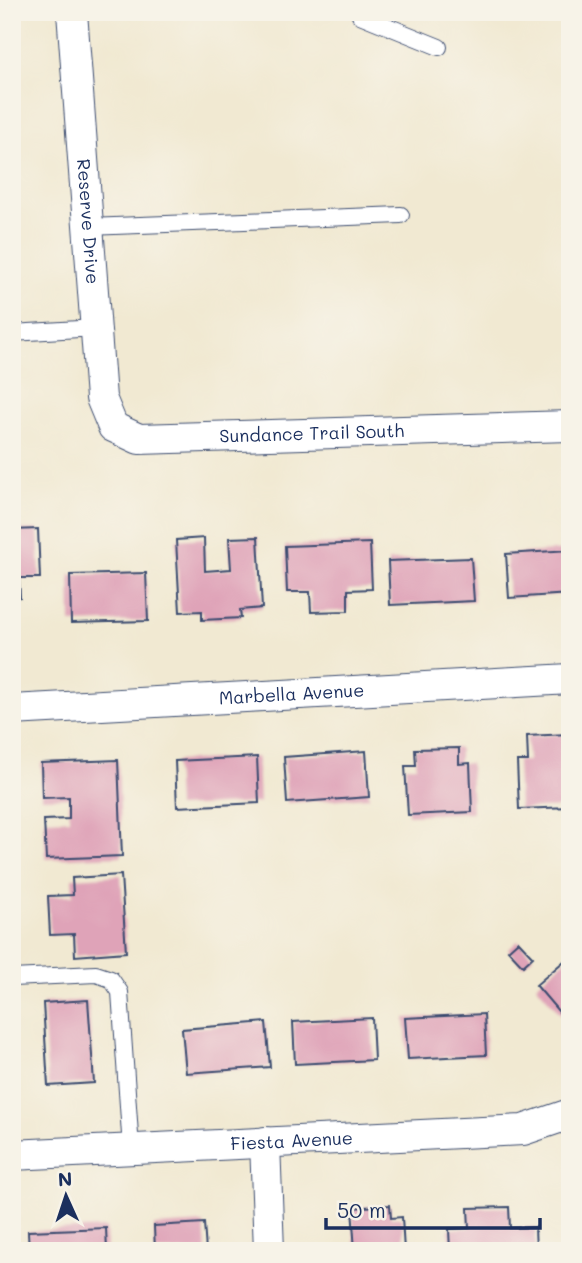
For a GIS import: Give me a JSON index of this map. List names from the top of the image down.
{
  "streets": {
    "street": [
      "Reserve Drive",
      "Sundance Trail South",
      "Marbella Avenue",
      "Fiesta Avenue"
    ]
  },
  "crossings": [
    ["Reserve Drive", "Sundance Trail South"]
  ],
  "scale_bar": "50 m",
  "north": "top"
}
